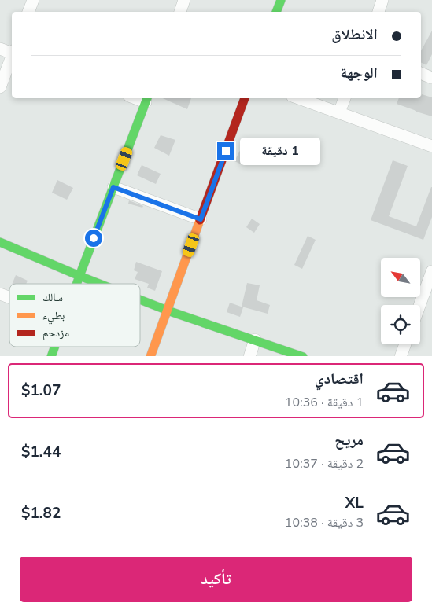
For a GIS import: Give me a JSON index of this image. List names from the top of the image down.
{
  "legend": ["سالك", "بطيء", "مزدحم"],
  "north": "top left",
  "page": {
    "banner": ["الانطلاق", "الوجهة"],
    "bubble": "1 دقيقة",
    "list": [
      {
        "name": "اقتصادي",
        "note": "1 دقيقة · 10:36",
        "value": "$1.07"
      },
      {
        "name": "مريح",
        "note": "2 دقيقة · 10:37",
        "value": "$1.44"
      },
      {
        "name": "XL",
        "note": "3 دقيقة · 10:38",
        "value": "$1.82"
      }
    ],
    "buttons": "تأكيد"
  }
}
